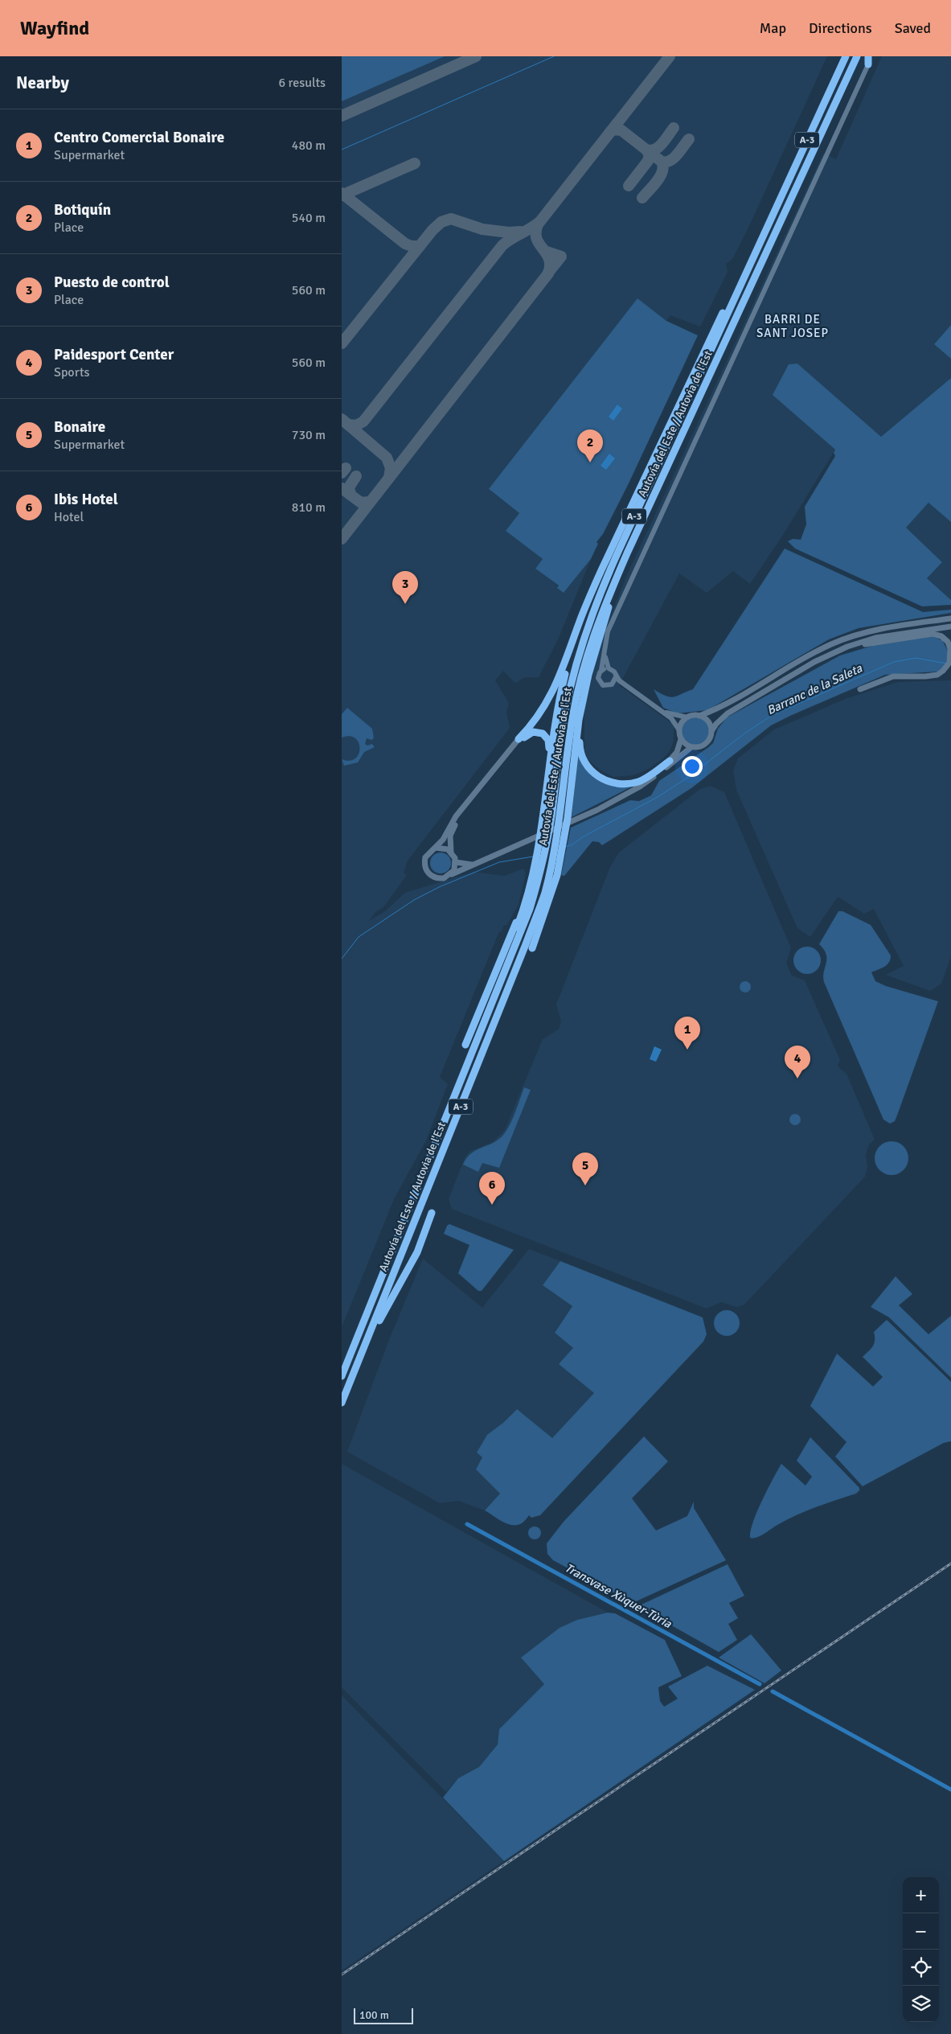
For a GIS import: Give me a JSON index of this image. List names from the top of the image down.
{
  "streets": {
    "highway": ["A-3", "Autovía del Este / Autovia de l'Est"]
  },
  "districts": ["BARRI DE SANT JOSEP"],
  "water": ["Barranc de la Saleta", "Transvase Xùquer-Tùria"],
  "scale_bar": "100 m",
  "page": {
    "header": "Wayfind",
    "nav": ["Map", "Directions", "Saved"],
    "heading": ["Nearby", "6 results"],
    "list": [
      {
        "mark": "1",
        "name": "Centro Comercial Bonaire",
        "note": "Supermarket",
        "value": "480 m"
      },
      {
        "mark": "2",
        "name": "Botiquín",
        "note": "Place",
        "value": "540 m"
      },
      {
        "mark": "3",
        "name": "Puesto de control",
        "note": "Place",
        "value": "560 m"
      },
      {
        "mark": "4",
        "name": "Paidesport Center",
        "note": "Sports",
        "value": "560 m"
      },
      {
        "mark": "5",
        "name": "Bonaire",
        "note": "Supermarket",
        "value": "730 m"
      },
      {
        "mark": "6",
        "name": "Ibis Hotel",
        "note": "Hotel",
        "value": "810 m"
      }
    ],
    "pins": [
      "2",
      "3",
      "1",
      "4",
      "5",
      "6"
    ],
    "map_buttons": ["+", "−"],
    "scale": "100 m"
  }
}
